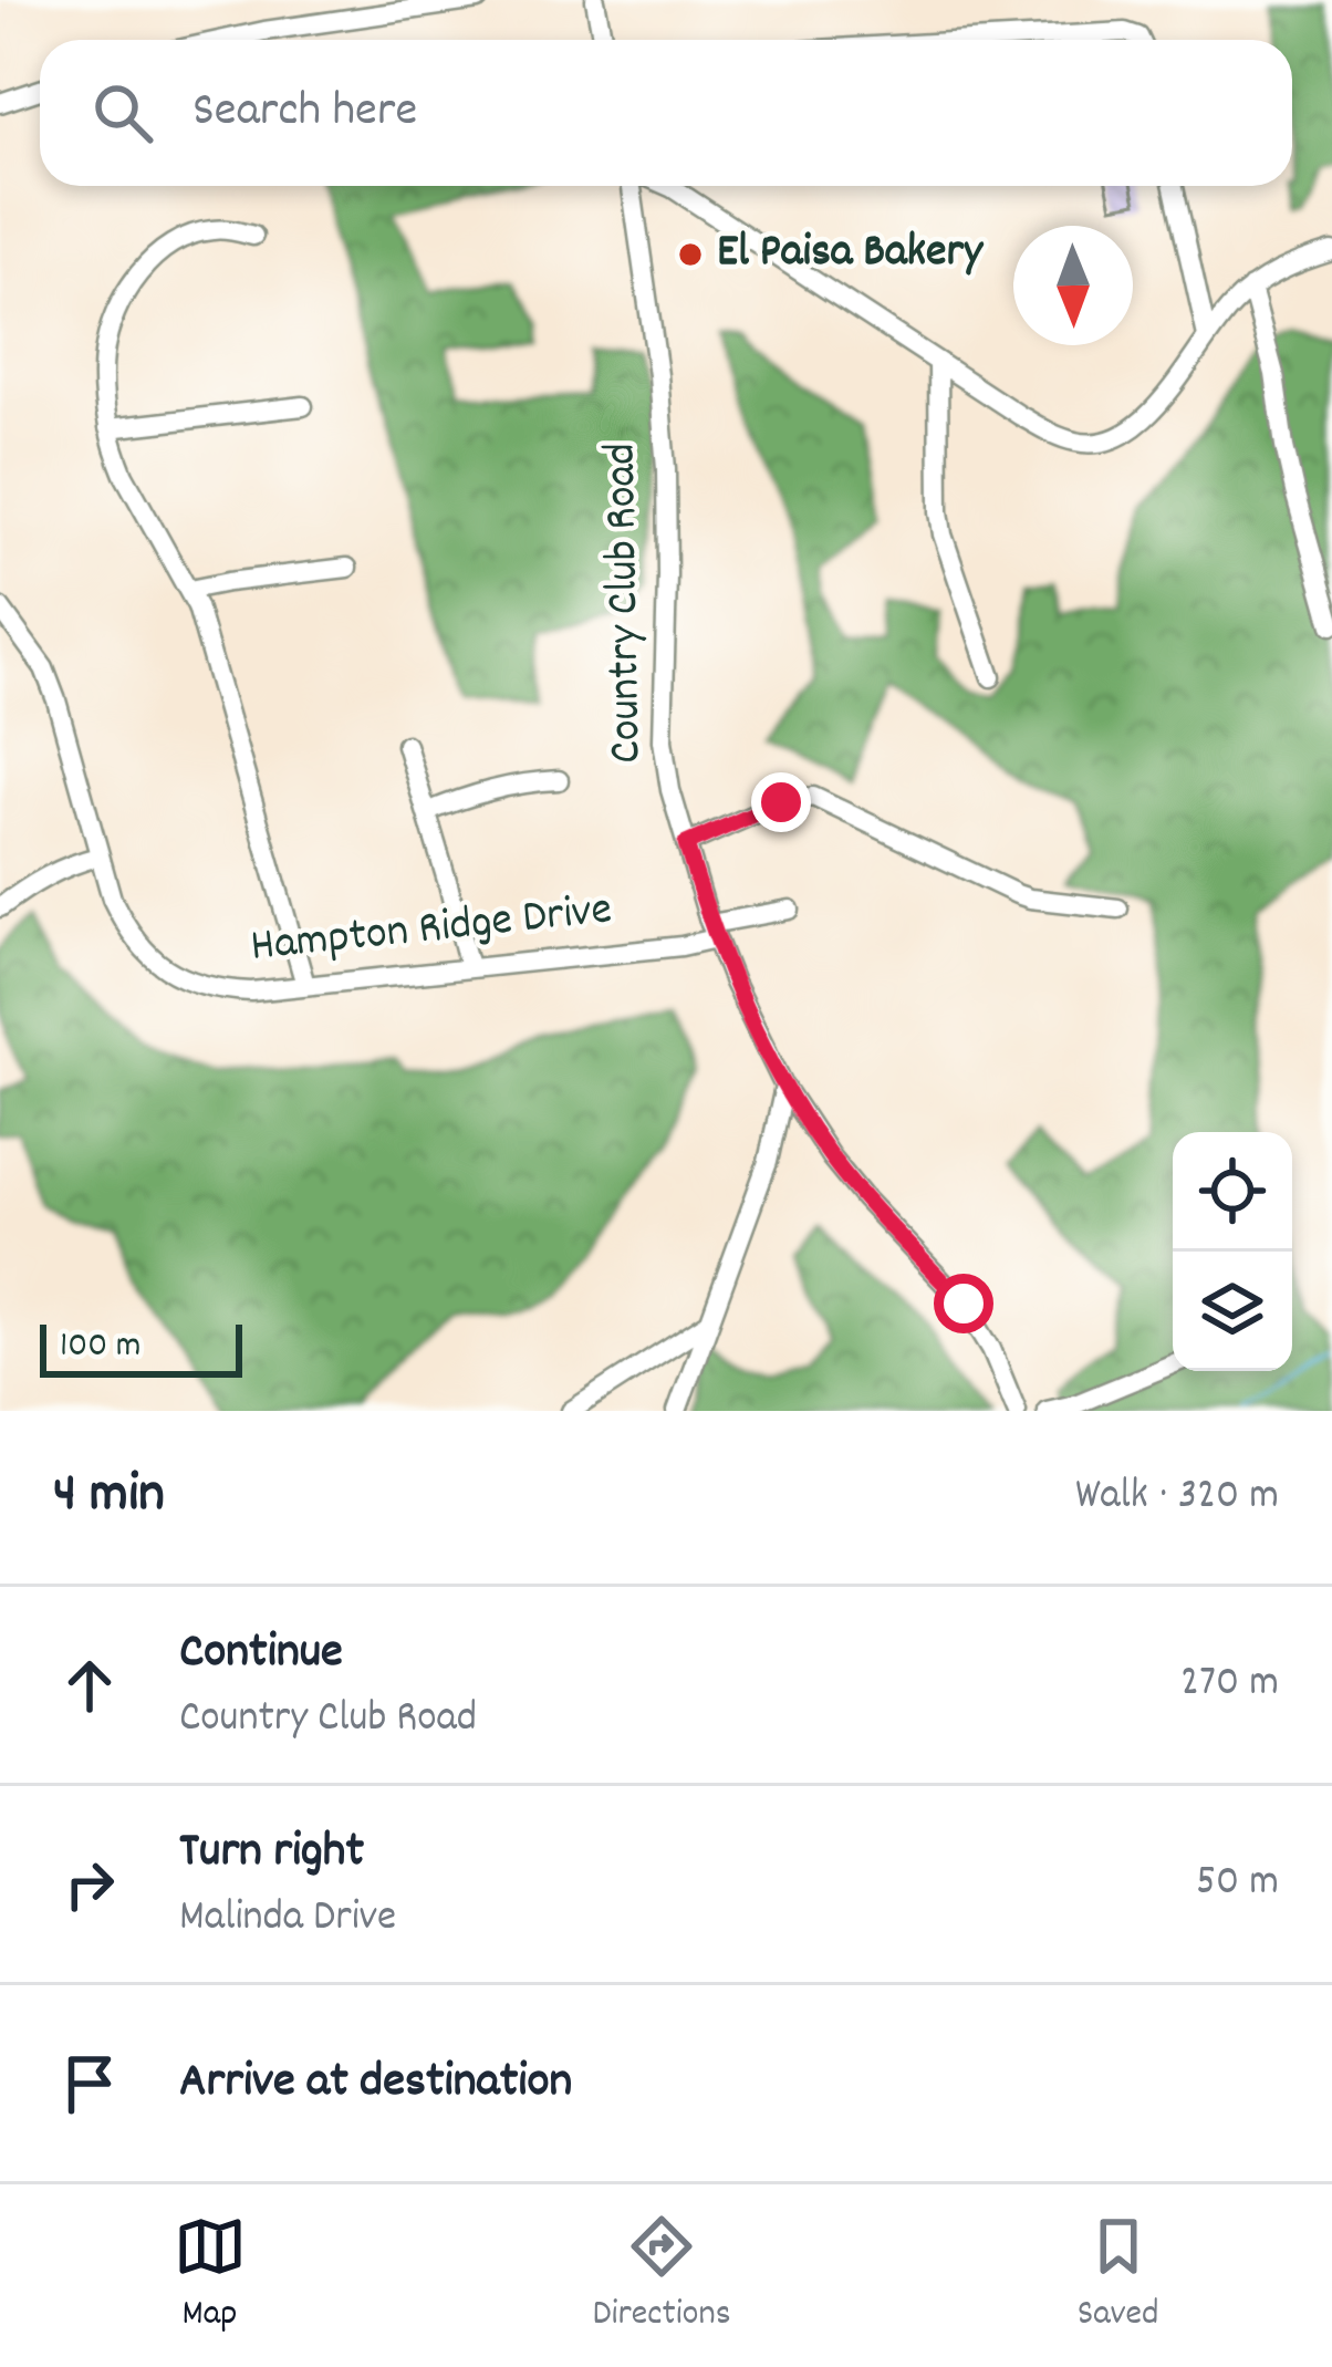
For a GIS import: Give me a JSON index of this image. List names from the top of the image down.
{
  "streets": {
    "street": ["Country Club Road", "Hampton Ridge Drive"]
  },
  "crossings": [
    ["Country Club Road", "Hampton Ridge Drive"]
  ],
  "places": ["El Paisa Bakery"],
  "scale_bar": "100 m",
  "north": "bottom",
  "page": {
    "search": "Search here",
    "scale": "100 m",
    "heading": ["4 min", "Walk · 320 m"],
    "list": [
      ["Continue", "Country Club Road", "270 m"],
      ["Turn right", "Malinda Drive", "50 m"],
      "Arrive at destination"
    ],
    "nav": ["Map", "Directions", "Saved"]
  }
}
